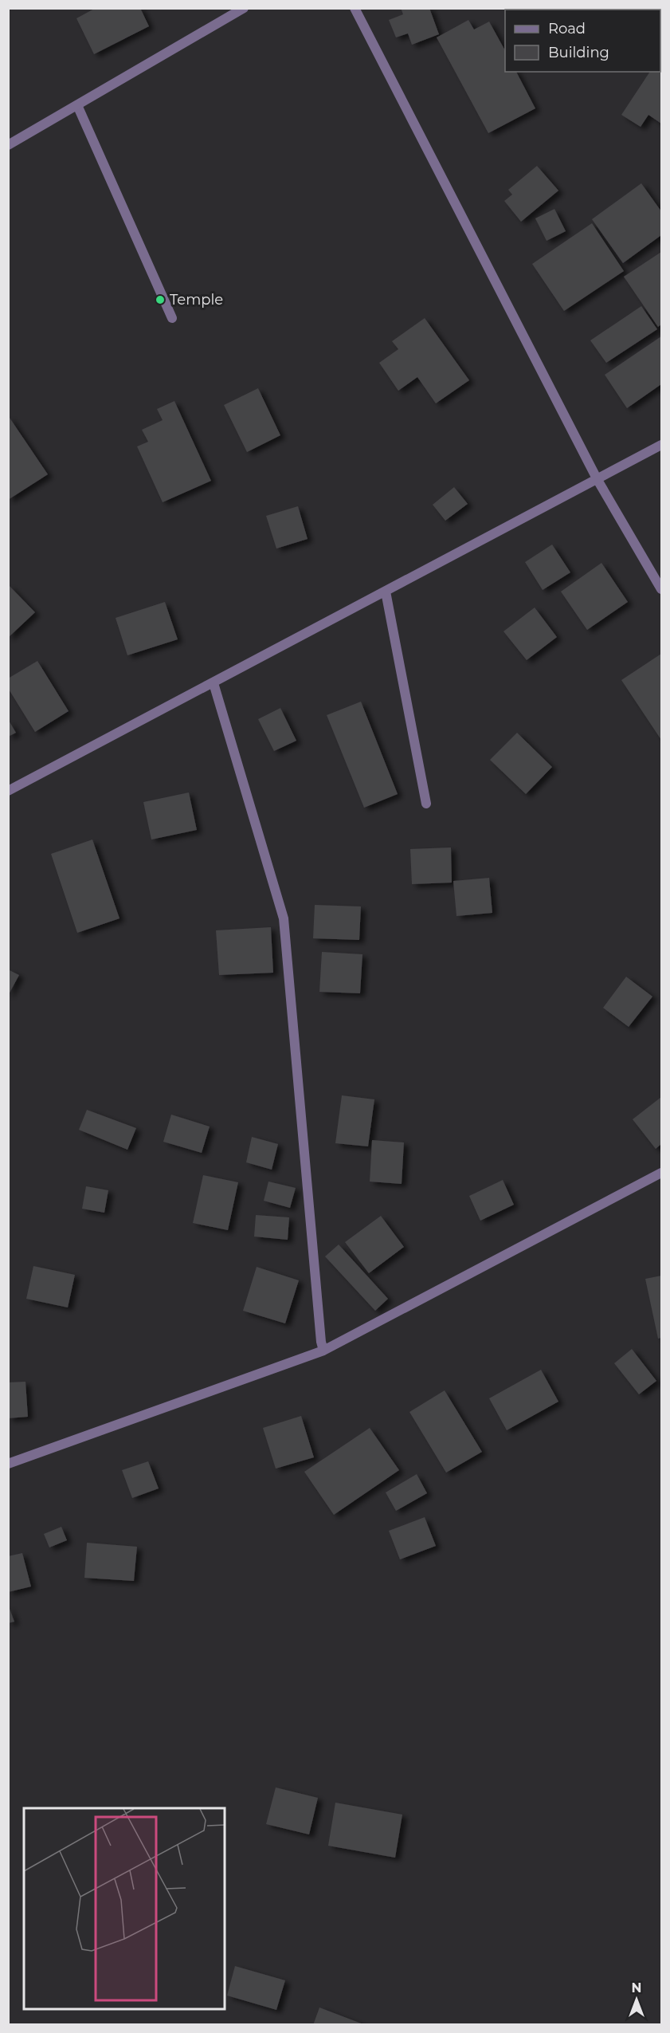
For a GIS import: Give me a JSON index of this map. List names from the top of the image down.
{
  "places": ["Temple"],
  "legend": ["Road", "Building"],
  "north": "top"
}
